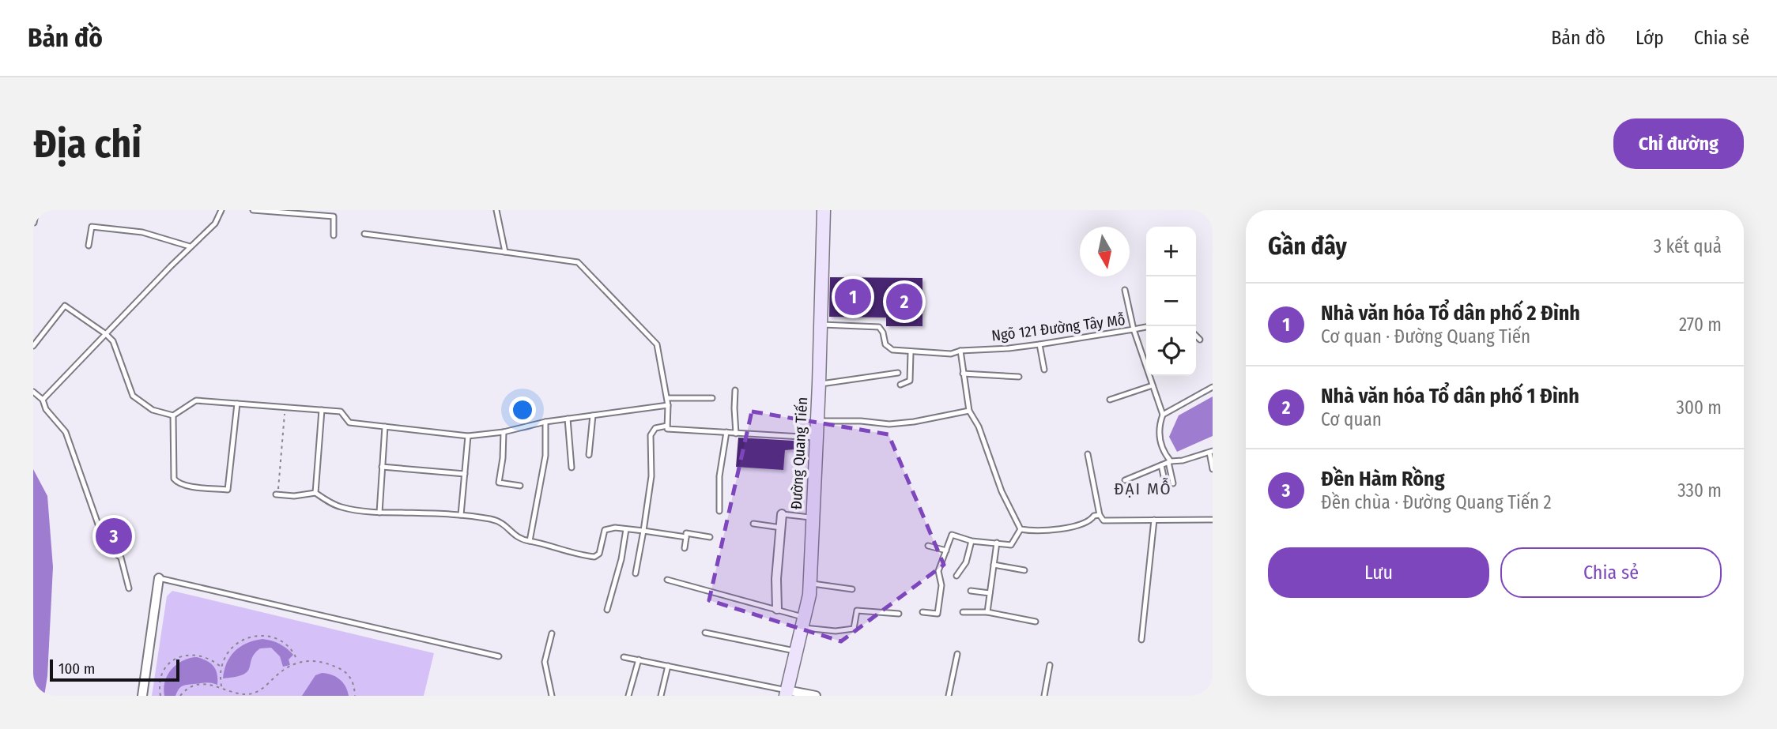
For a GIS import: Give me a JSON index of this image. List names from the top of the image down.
{
  "streets": {
    "street": ["Đường Quang Tiến"],
    "lane": ["Ngõ 121 Đường Tây Mỗ"]
  },
  "districts": ["ĐẠI MỖ"],
  "scale_bar": "100 m",
  "north": "bottom",
  "page": {
    "header": "Bản đồ",
    "nav": ["Bản đồ", "Lớp", "Chia sẻ"],
    "buttons": [
      "Chỉ đường",
      ["Lưu", "Chia sẻ"]
    ],
    "title": "Địa chỉ",
    "heading": ["Gần đây", "3 kết quả"],
    "map_buttons": ["+", "−"],
    "pins": ["1", "2", "3"],
    "list": [
      {
        "mark": "1",
        "name": "Nhà văn hóa Tổ dân phố 2 Đình",
        "note": "Cơ quan · Đường Quang Tiến",
        "value": "270 m"
      },
      {
        "mark": "2",
        "name": "Nhà văn hóa Tổ dân phố 1 Đình",
        "note": "Cơ quan",
        "value": "300 m"
      },
      {
        "mark": "3",
        "name": "Đền Hàm Rồng",
        "note": "Đền chùa · Đường Quang Tiến 2",
        "value": "330 m"
      }
    ],
    "scale": "100 m"
  }
}
